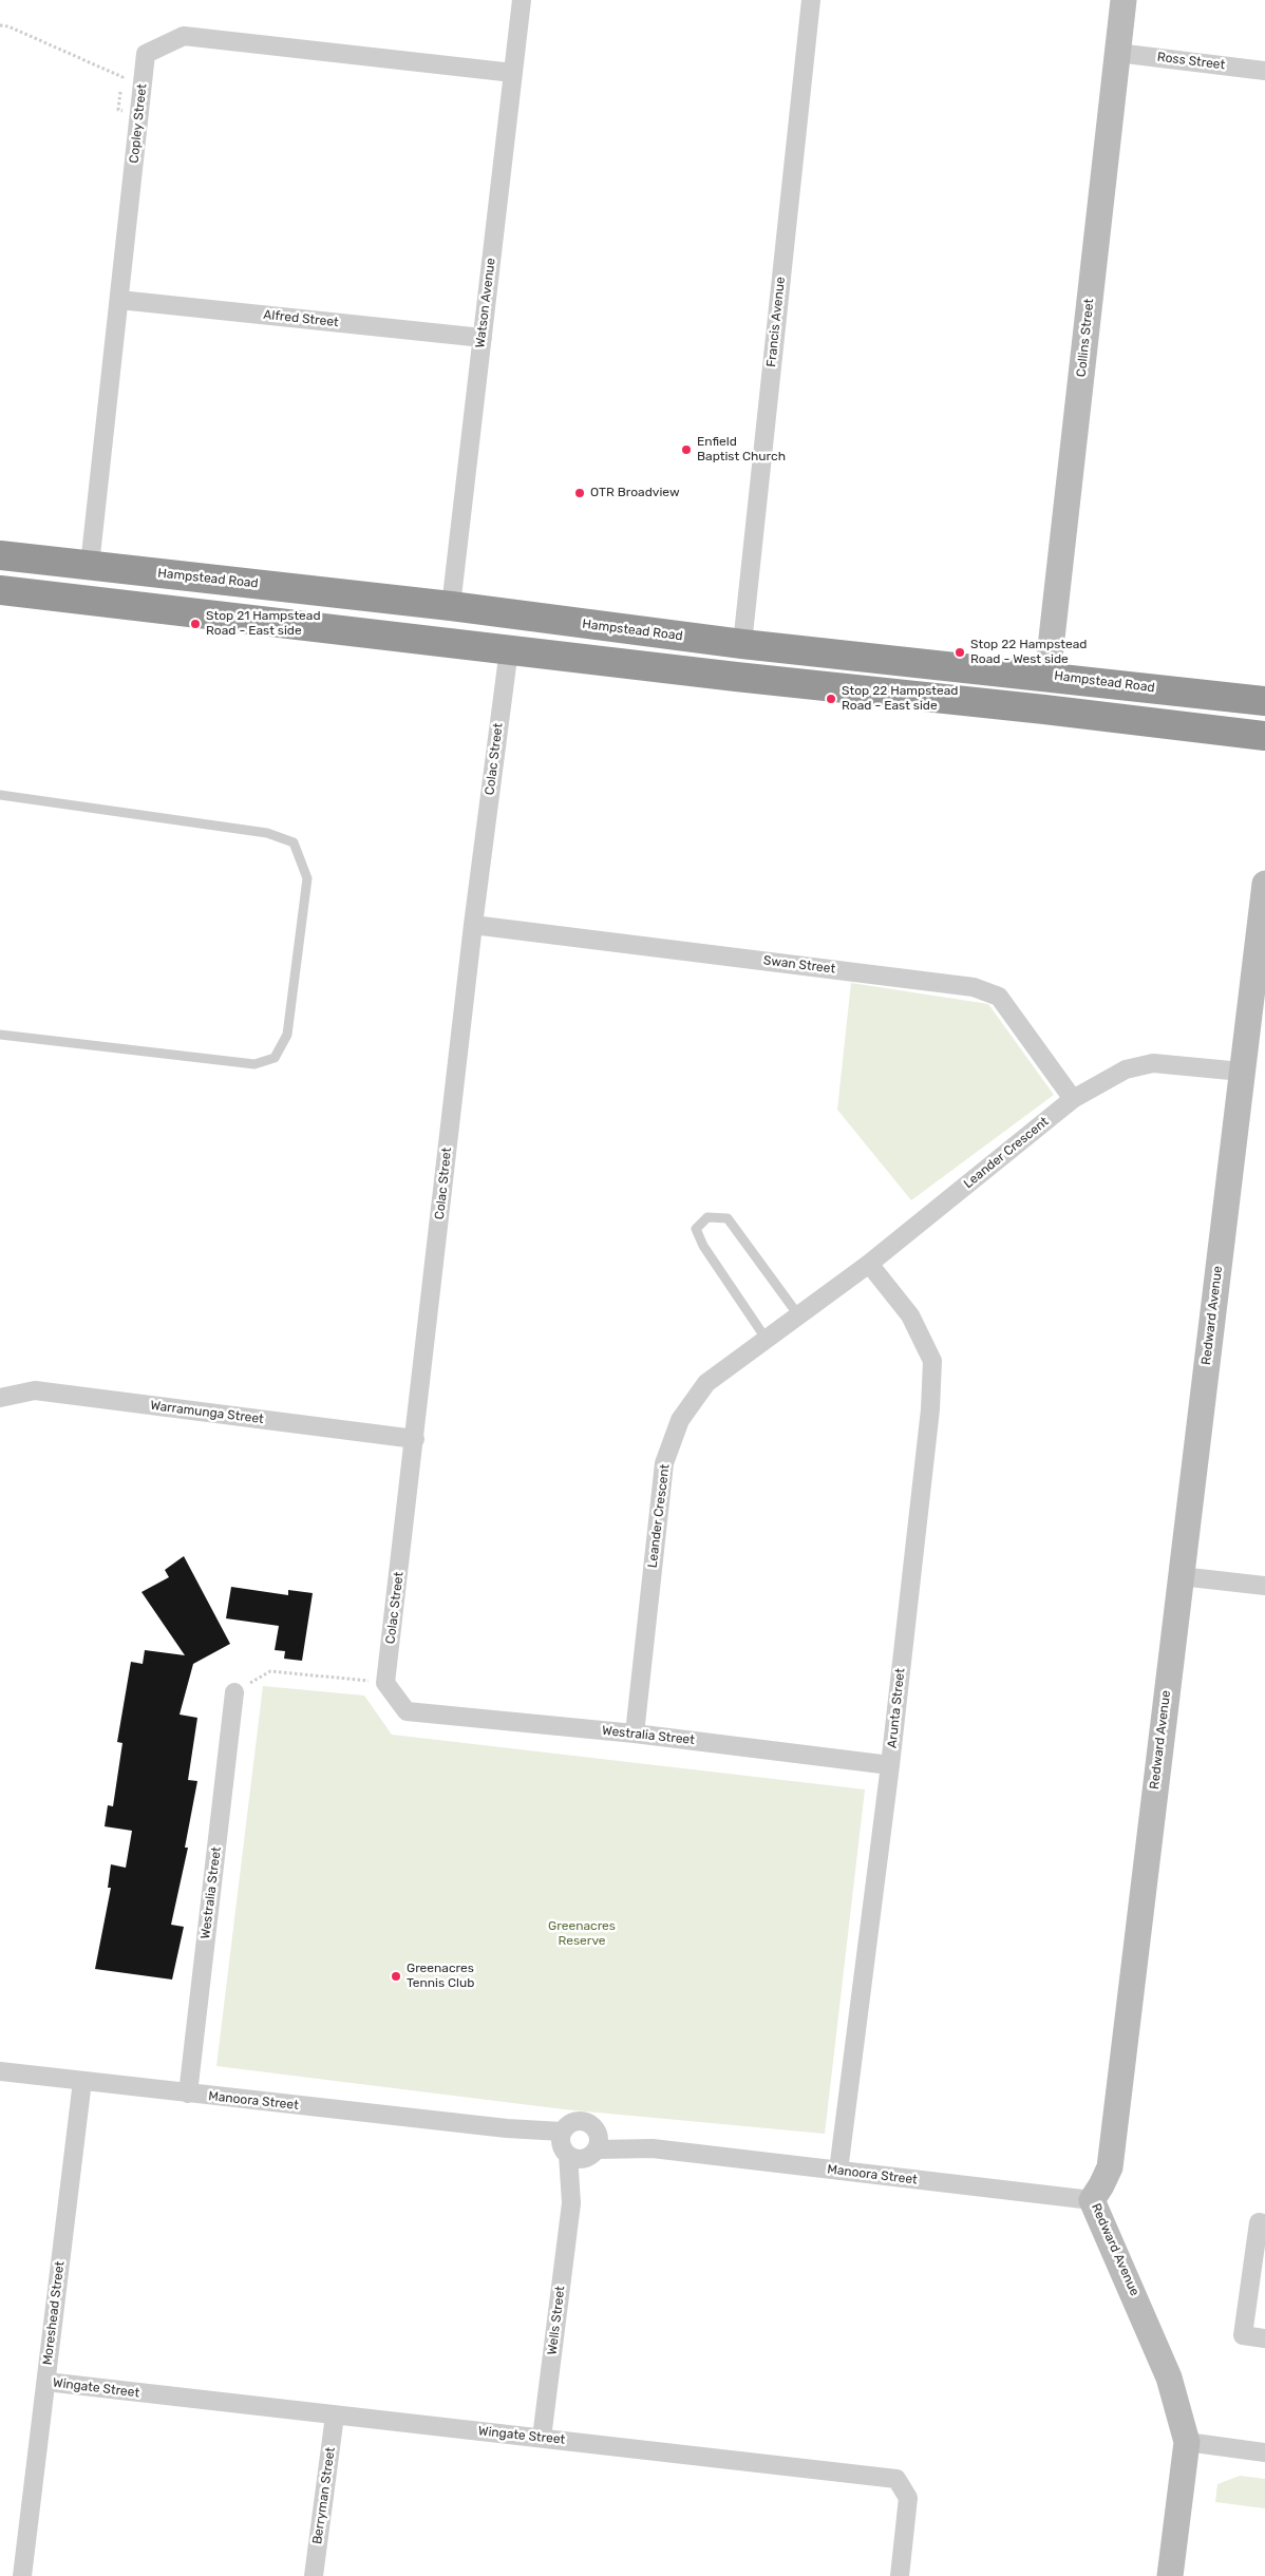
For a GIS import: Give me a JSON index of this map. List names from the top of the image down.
{
  "streets": {
    "highway": ["Hampstead Road"],
    "street": [
      "Ross Street",
      "Copley Street",
      "Watson Avenue",
      "Alfred Street",
      "Francis Avenue",
      "Collins Street",
      "Colac Street",
      "Swan Street",
      "Leander Crescent",
      "Redward Avenue",
      "Warramunga Street",
      "Arunta Street",
      "Westralia Street",
      "Manoora Street",
      "Moreshead Street",
      "Wells Street",
      "Wingate Street",
      "Berryman Street"
    ]
  },
  "crossings": [
    ["Ross Street", "Collins Street"],
    ["Copley Street", "Watson Avenue"],
    ["Copley Street", "Alfred Street"],
    ["Copley Street", "Hampstead Road"],
    ["Watson Avenue", "Alfred Street"],
    ["Watson Avenue", "Hampstead Road"],
    ["Francis Avenue", "Hampstead Road"],
    ["Collins Street", "Hampstead Road"],
    ["Colac Street", "Swan Street"],
    ["Colac Street", "Warramunga Street"],
    ["Colac Street", "Westralia Street"],
    ["Swan Street", "Leander Crescent"],
    ["Leander Crescent", "Redward Avenue"],
    ["Leander Crescent", "Arunta Street"],
    ["Leander Crescent", "Westralia Street"],
    ["Redward Avenue", "Manoora Street"],
    ["Arunta Street", "Westralia Street"],
    ["Arunta Street", "Manoora Street"],
    ["Westralia Street", "Manoora Street"],
    ["Manoora Street", "Moreshead Street"],
    ["Manoora Street", "Wells Street"],
    ["Moreshead Street", "Wingate Street"],
    ["Wells Street", "Wingate Street"],
    ["Wingate Street", "Berryman Street"]
  ],
  "parks": ["Greenacres Reserve"],
  "places": [
    "Enfield Baptist Church",
    "OTR Broadview",
    "Stop 21 Hampstead Road - East side",
    "Stop 22 Hampstead Road - West side",
    "Stop 22 Hampstead Road - East side",
    "Greenacres Tennis Club"
  ]
}
